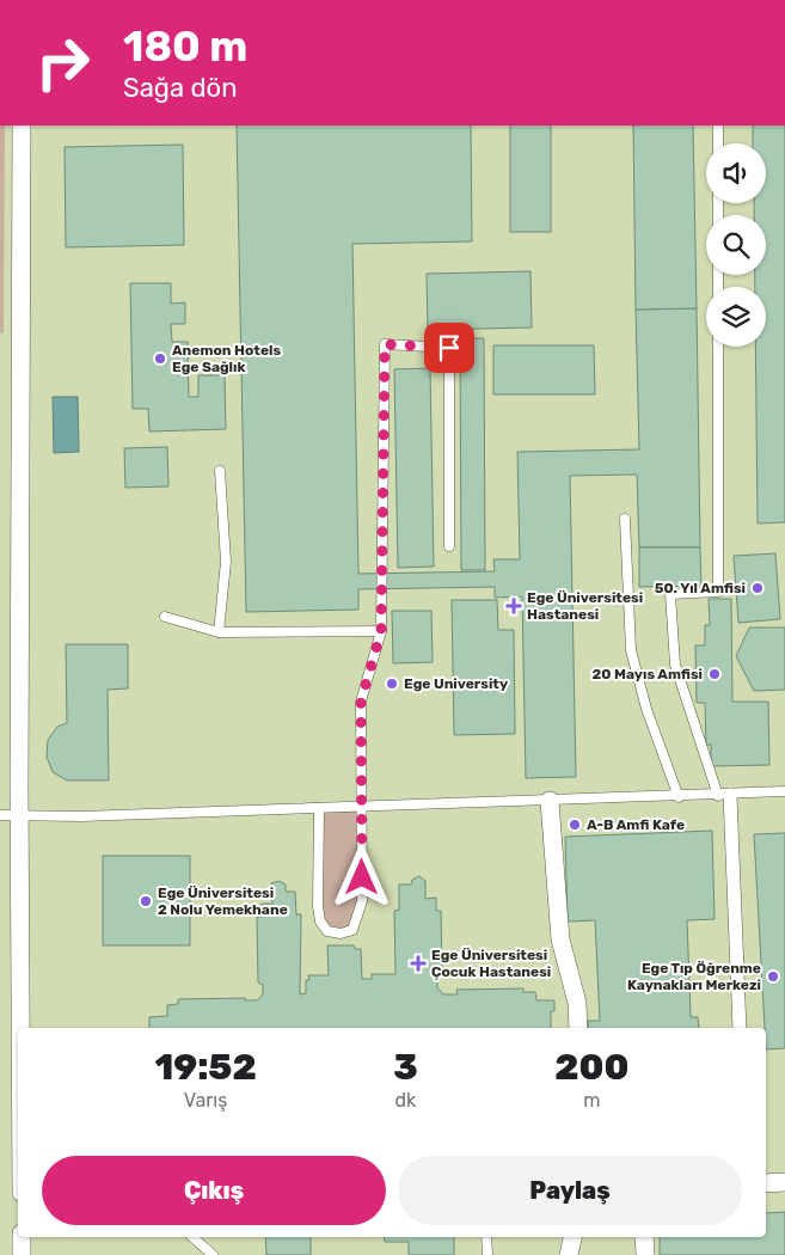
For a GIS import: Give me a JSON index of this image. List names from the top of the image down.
{
  "places": {
    "other": [
      "Anemon Hotels Ege Sağlık",
      "50. Yıl Amfisi",
      "20 Mayıs Amfisi",
      "Ege University",
      "A-B Amfi Kafe",
      "Ege Üniversitesi 2 Nolu Yemekhane",
      "Ege Tıp Öğrenme Kaynakları Merkezi"
    ],
    "health": ["Ege Üniversitesi Hastanesi", "Ege Üniversitesi Çocuk Hastanesi"]
  },
  "page": {
    "turn": ["180 m", "Sağa dön"],
    "eta": [
      "19:52",
      "Varış",
      "3",
      "dk",
      "200",
      "m"
    ],
    "buttons": ["Çıkış", "Paylaş"]
  }
}
